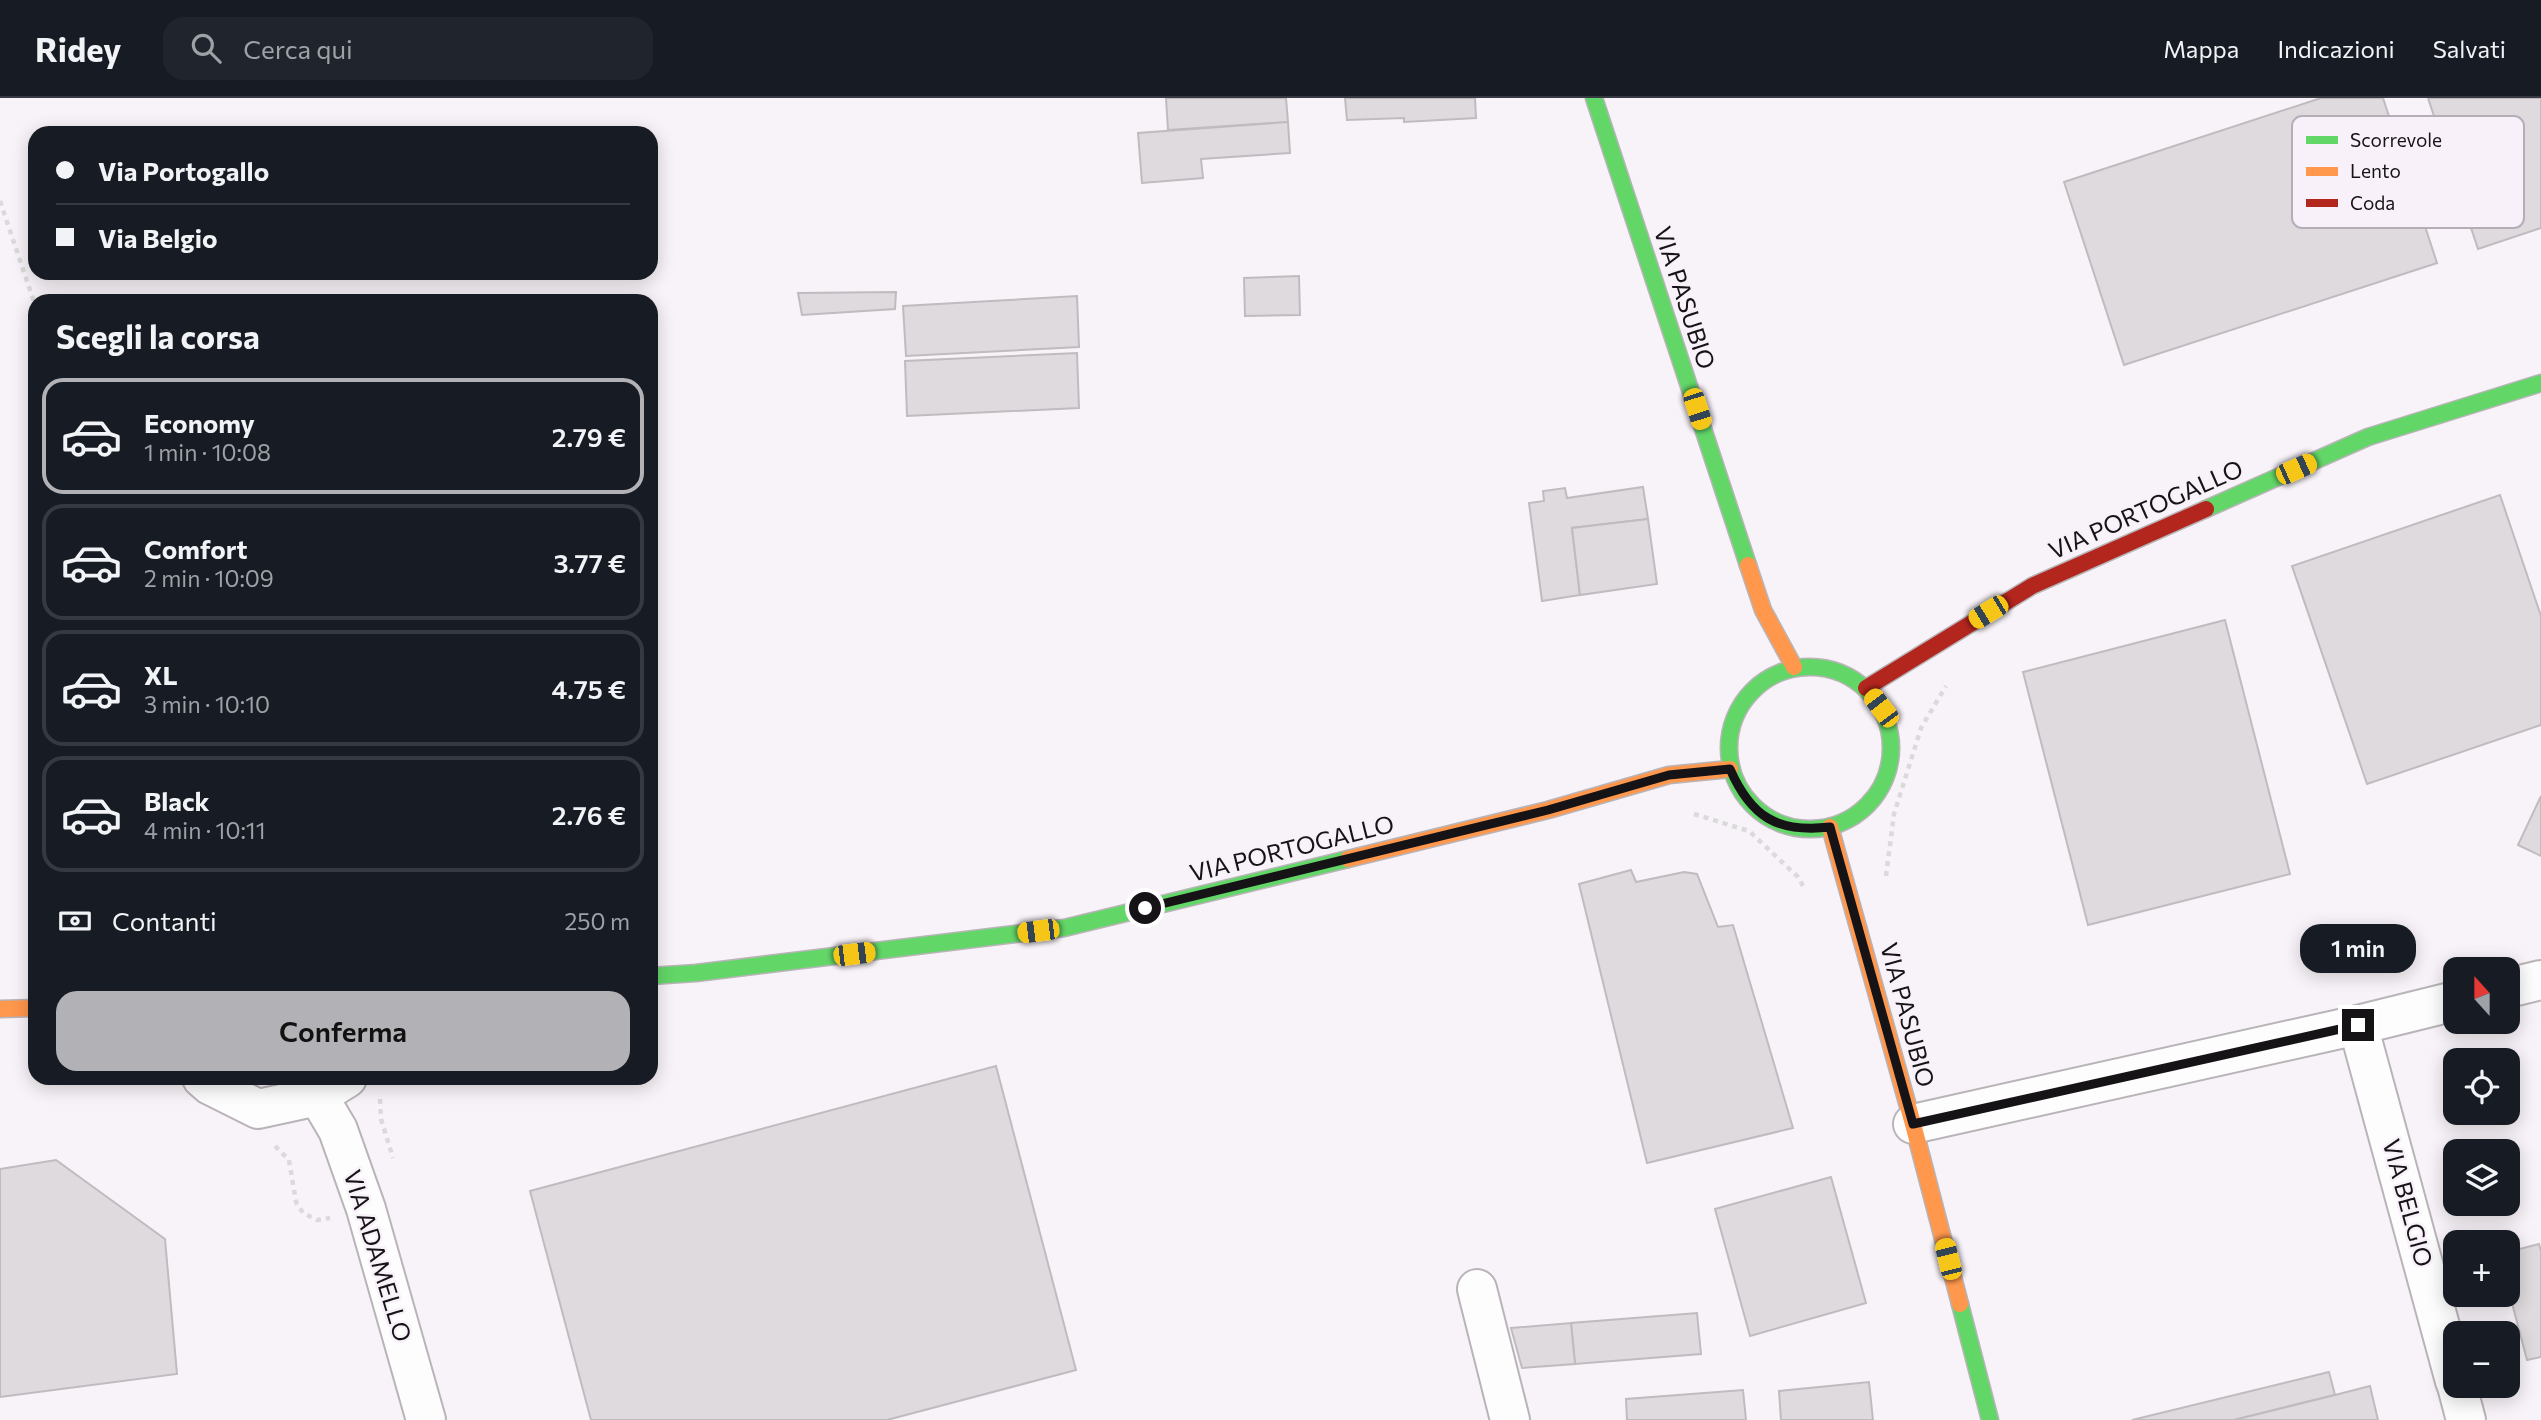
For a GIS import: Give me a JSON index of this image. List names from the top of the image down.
{
  "streets": {
    "main road": ["VIA PASUBIO", "VIA PORTOGALLO"],
    "street": ["VIA BELGIO", "VIA ADAMELLO"]
  },
  "crossings": [
    ["VIA PASUBIO", "VIA PORTOGALLO"]
  ],
  "legend": ["Scorrevole", "Lento", "Coda"],
  "north": "top",
  "page": {
    "header": "Ridey",
    "search": "Cerca qui",
    "nav": ["Mappa", "Indicazioni", "Salvati"],
    "banner": ["Via Portogallo", "Via Belgio"],
    "heading": "Scegli la corsa",
    "list": [
      {
        "name": "Economy",
        "note": "1 min · 10:08",
        "value": "2.79 €"
      },
      {
        "name": "Comfort",
        "note": "2 min · 10:09",
        "value": "3.77 €"
      },
      {
        "name": "XL",
        "note": "3 min · 10:10",
        "value": "4.75 €"
      },
      {
        "name": "Black",
        "note": "4 min · 10:11",
        "value": "2.76 €"
      }
    ],
    "pay": ["Contanti", "250 m"],
    "bubble": "1 min",
    "map_buttons": ["+", "−"],
    "buttons": "Conferma"
  }
}
